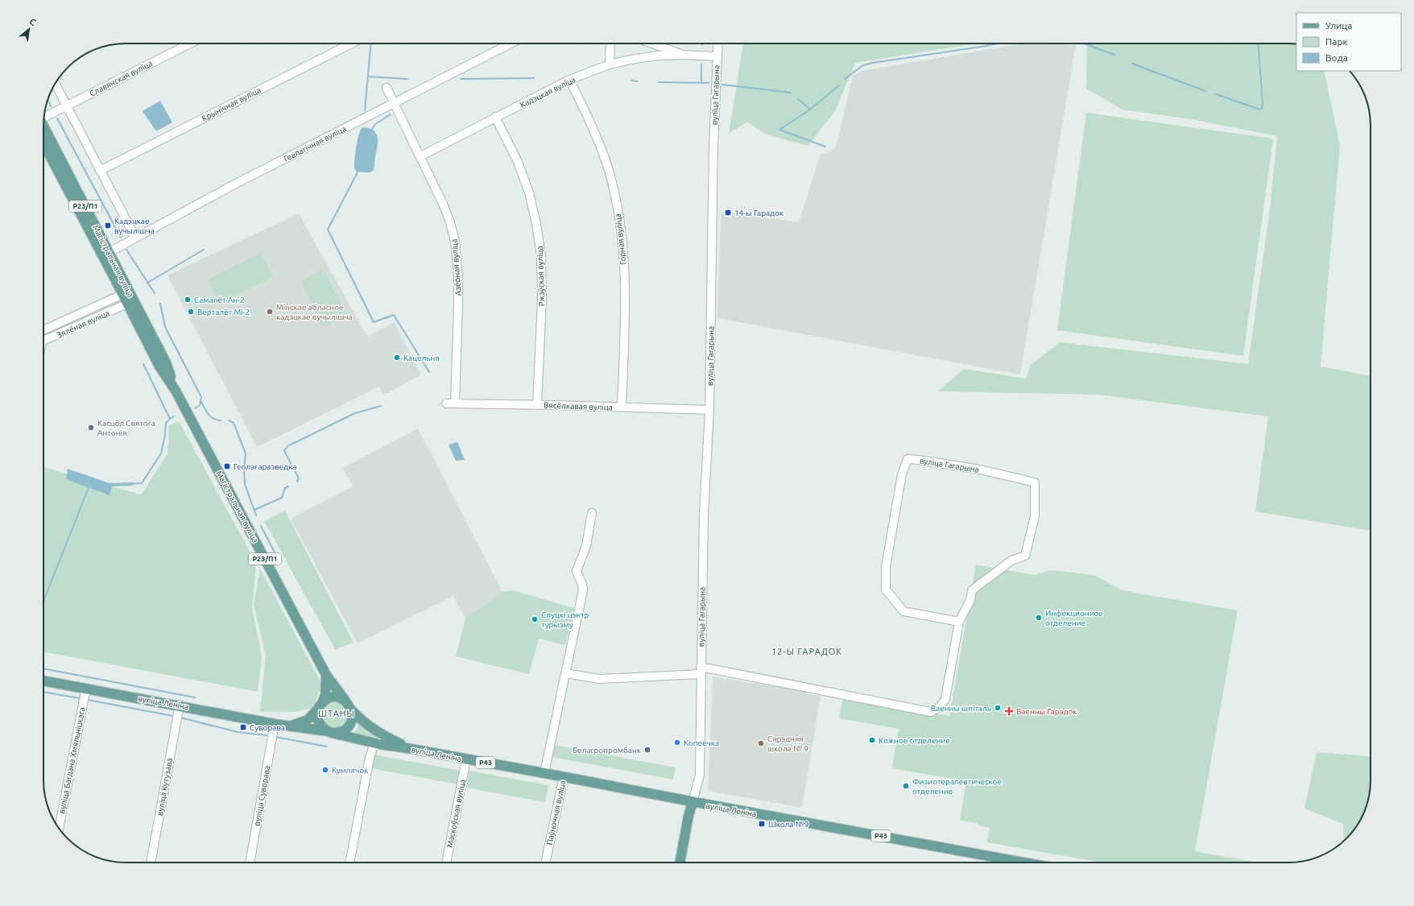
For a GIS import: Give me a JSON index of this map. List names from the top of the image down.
{
  "streets": {
    "main road": [
      "вуліца Гагарына",
      "Р23/П1",
      "Магістральная вуліца",
      "вуліца Леніна",
      "Р43"
    ],
    "street": [
      "Славянская вуліца",
      "Кадэцкая вуліца",
      "Крынічная вуліца",
      "Геалагічная вуліца",
      "Горная вуліца",
      "Азёрная вуліца",
      "Ржэўская вуліца",
      "Зялёная вуліца",
      "Вясёлкавая вуліца",
      "вуліца Багдана Хмяльніцкага",
      "вуліца Кутузава",
      "вуліца Суворава",
      "Паўночная вуліца",
      "Маскоўская вуліца"
    ]
  },
  "crossings": [
    ["Кадэцкая вуліца", "Горная вуліца"],
    ["Кадэцкая вуліца", "Азёрная вуліца"],
    ["Кадэцкая вуліца", "Ржэўская вуліца"],
    ["вуліца Гагарына", "Вясёлкавая вуліца"],
    ["вуліца Гагарына", "вуліца Леніна"],
    ["Геалагічная вуліца", "Магістральная вуліца"],
    ["Геалагічная вуліца", "Азёрная вуліца"],
    ["Горная вуліца", "Вясёлкавая вуліца"],
    ["Магістральная вуліца", "Зялёная вуліца"],
    ["Магістральная вуліца", "вуліца Леніна"],
    ["Магістральная вуліца", "Р43"],
    ["Азёрная вуліца", "Вясёлкавая вуліца"],
    ["Ржэўская вуліца", "Вясёлкавая вуліца"],
    ["вуліца Леніна", "вуліца Багдана Хмяльніцкага"],
    ["вуліца Леніна", "Р43"],
    ["вуліца Леніна", "вуліца Кутузава"],
    ["вуліца Леніна", "вуліца Суворава"],
    ["вуліца Леніна", "Паўночная вуліца"],
    ["вуліца Леніна", "Маскоўская вуліца"]
  ],
  "districts": ["12-Ы ГАРАДОК", "ШТАНЫ"],
  "places": {
    "transit": [
      "14-ы Гарадок",
      "Кадэцкае вучылішча",
      "Геолагаразведка",
      "Суворава",
      "Школа №9"
    ],
    "other": [
      "Самалёт Ан-2",
      "Верталёт Мі-2",
      "Мінскае абласное кадэцкае вучылішча",
      "Кацельня",
      "Касцёл Святога Антонія",
      "Инфекционное отделение",
      "Слуцкі цэнтр турызму",
      "Ваенны шпіталь",
      "Кожное отделение",
      "Копеечка",
      "Сярэдняя школа № 9",
      "Белагропромбанк",
      "Кумпячок",
      "Физиотерапевтическое отделение"
    ],
    "health": ["Ваенны Гарадок"]
  },
  "legend": ["Улица", "Парк", "Вода"],
  "north": "top right"
}
